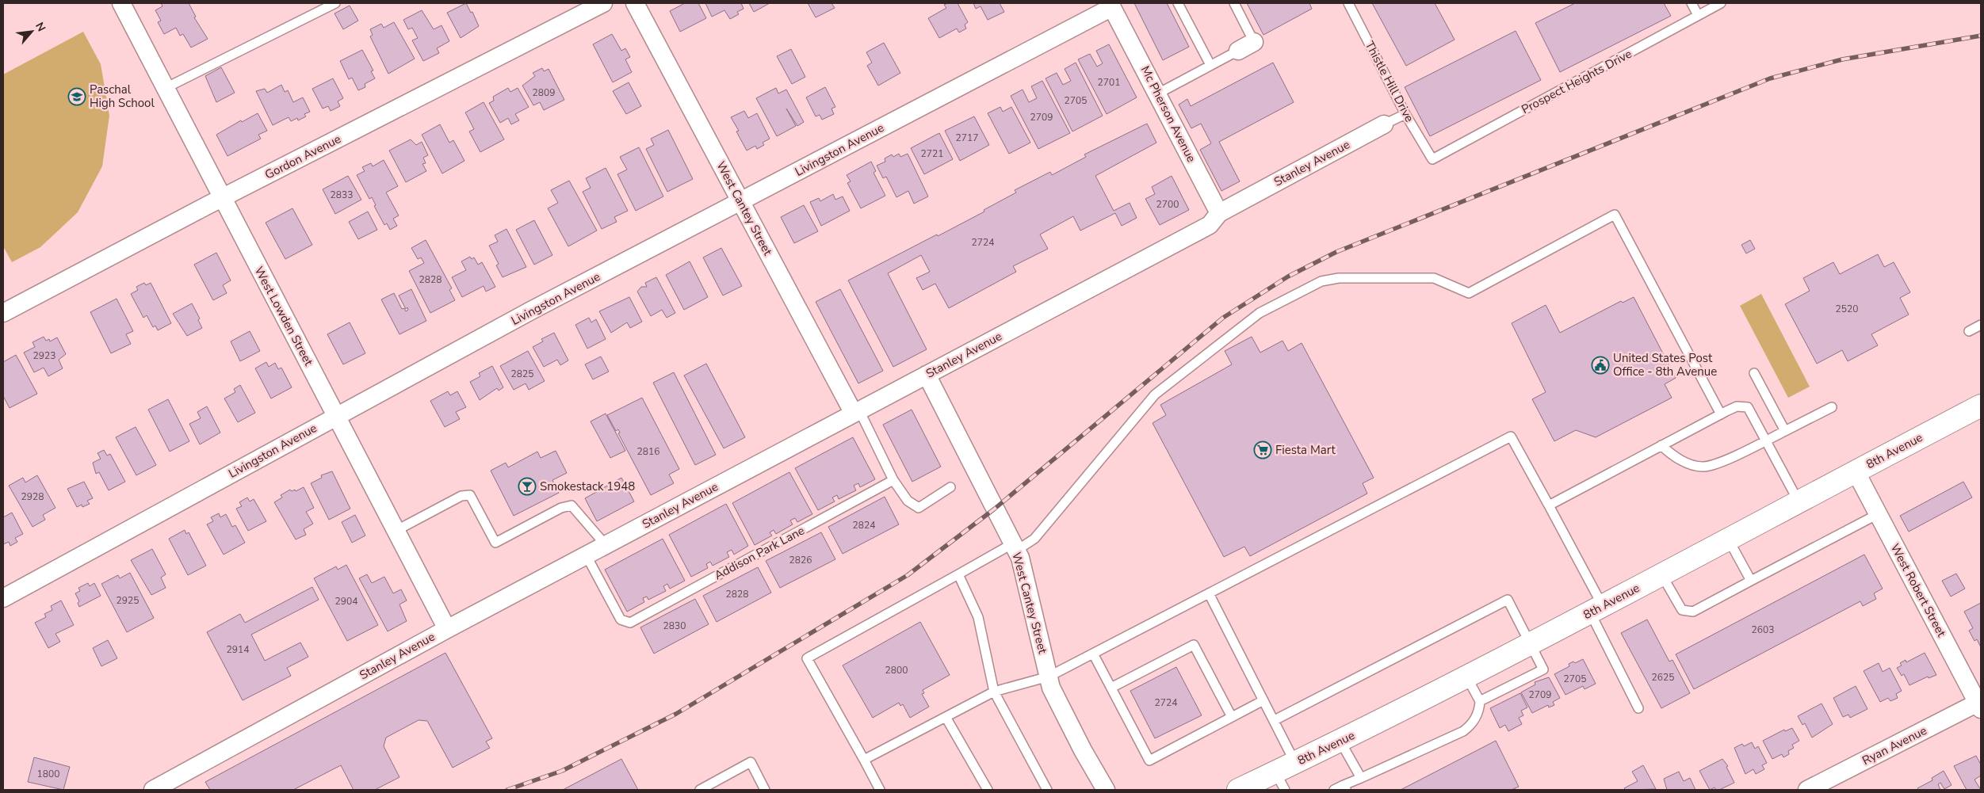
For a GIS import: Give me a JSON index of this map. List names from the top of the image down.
{
  "streets": {
    "main road": ["8th Avenue"],
    "street": [
      "Mc Pherson Avenue",
      "Livingston Avenue",
      "Gordon Avenue",
      "Stanley Avenue",
      "West Cantey Street",
      "West Lowden Street",
      "West Robert Street",
      "Ryan Avenue"
    ],
    "lane": ["Thistle Hill Drive", "Prospect Heights Drive", "Addison Park Lane"]
  },
  "crossings": [
    ["Thistle Hill Drive", "Prospect Heights Drive"],
    ["Thistle Hill Drive", "Stanley Avenue"],
    ["Mc Pherson Avenue", "Livingston Avenue"],
    ["Mc Pherson Avenue", "Stanley Avenue"],
    ["Livingston Avenue", "West Cantey Street"],
    ["Livingston Avenue", "West Lowden Street"],
    ["Gordon Avenue", "West Lowden Street"],
    ["Stanley Avenue", "West Cantey Street"],
    ["Stanley Avenue", "West Lowden Street"],
    ["Stanley Avenue", "Addison Park Lane"],
    ["8th Avenue", "West Robert Street"],
    ["West Robert Street", "Ryan Avenue"]
  ],
  "places": {
    "school or university": ["Paschal High School"],
    "public building": ["United States Post Office - 8th Avenue"],
    "supermarket": ["Fiesta Mart"],
    "bar": ["Smokestack 1948"]
  },
  "house_numbers": [
    "2701",
    "2809",
    "2705",
    "2709",
    "2717",
    "2721",
    "2833",
    "2700",
    "2724",
    "2828",
    "2520",
    "2923",
    "2825",
    "2816",
    "2928",
    "2824",
    "2826",
    "2828",
    "2925",
    "2904",
    "2830",
    "2603",
    "2914",
    "2800",
    "2625",
    "2705",
    "2709",
    "2724",
    "1800"
  ],
  "north": "top right"
}
